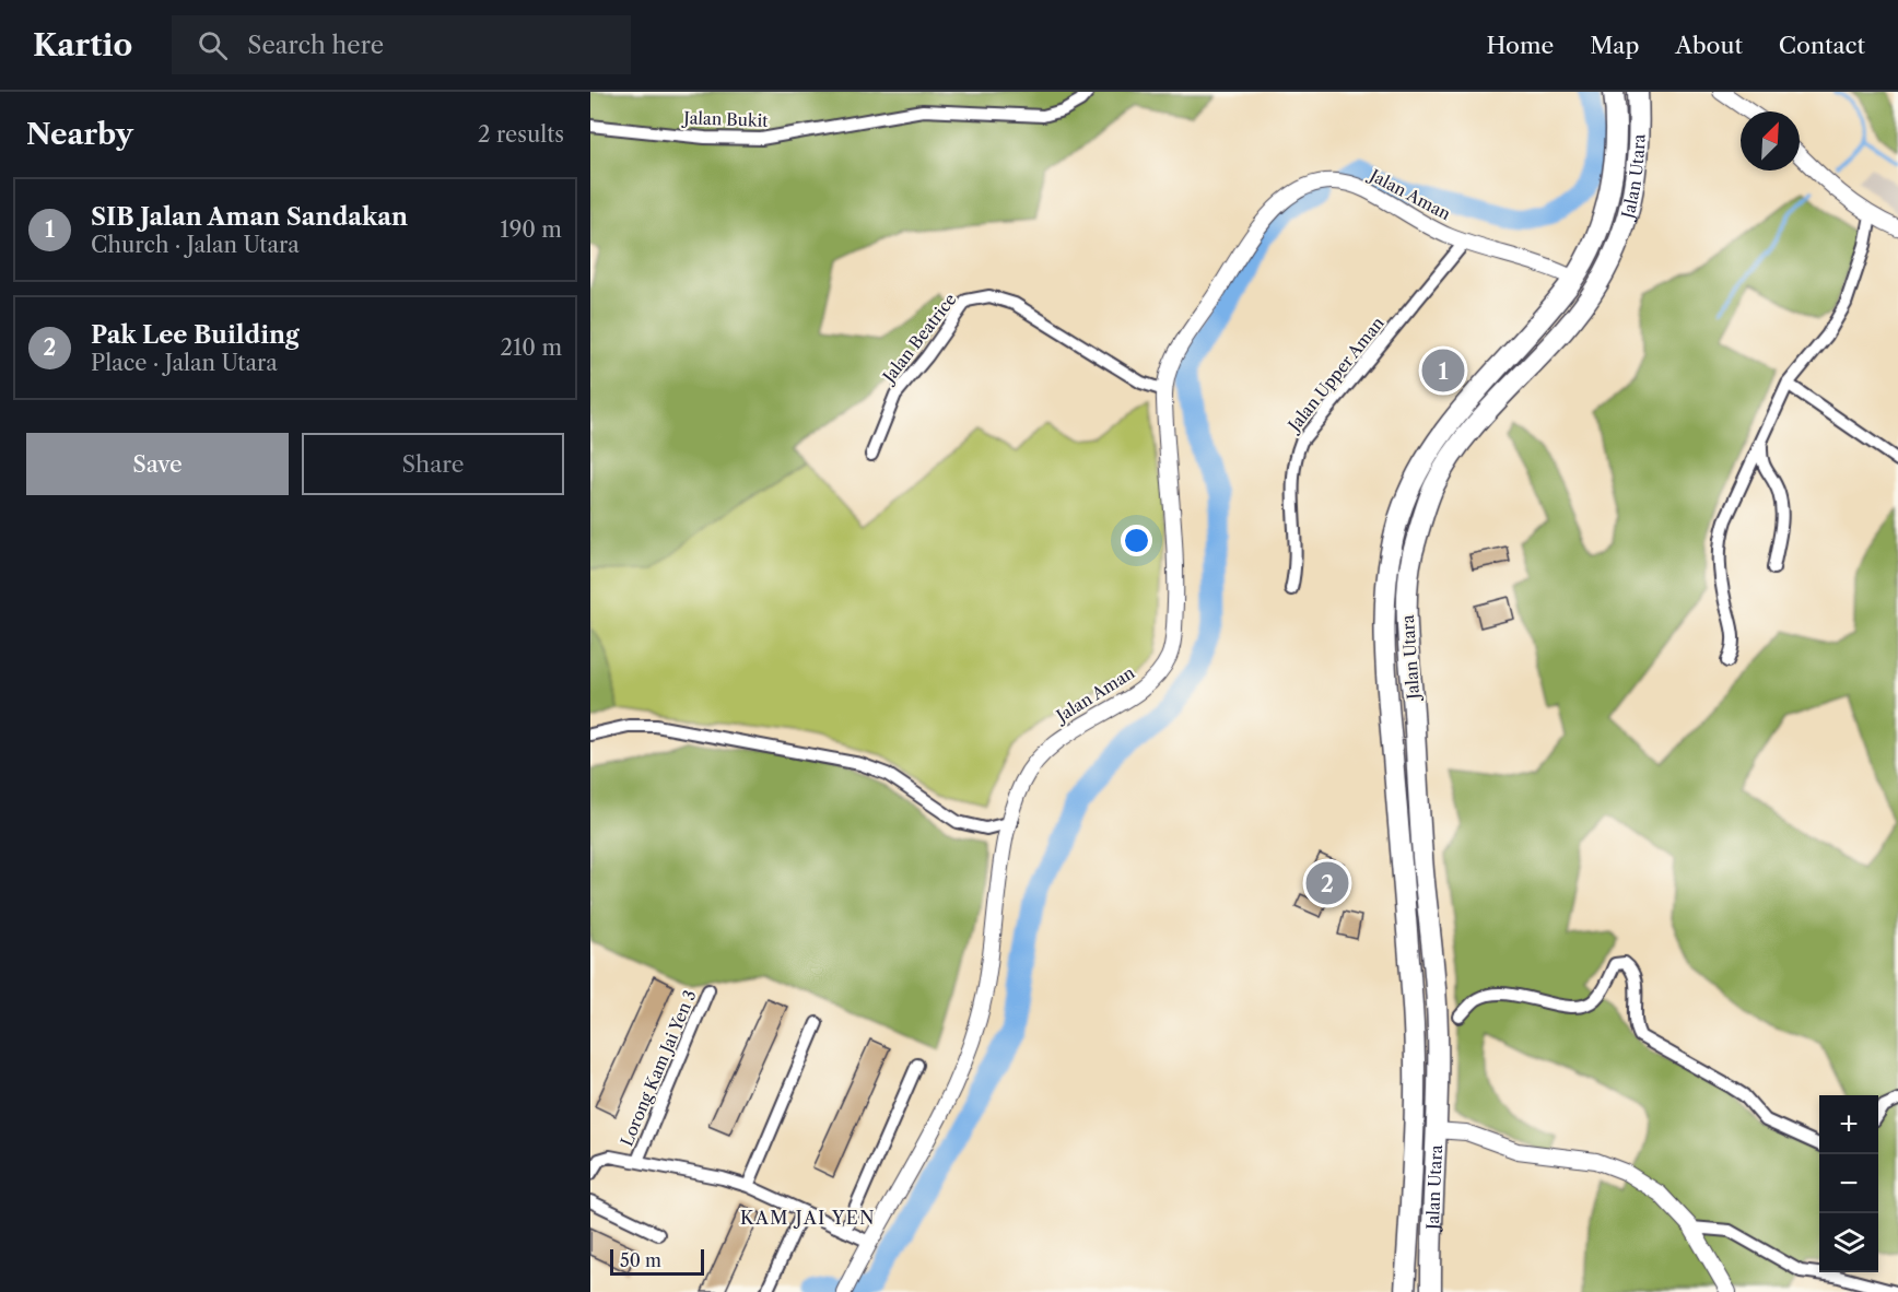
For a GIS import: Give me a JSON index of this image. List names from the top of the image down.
{
  "streets": {
    "highway": ["Jalan Utara"],
    "street": [
      "Jalan Bukit",
      "Jalan Aman",
      "Jalan Beatrice",
      "Jalan Upper Aman",
      "Lorong Kam Jai Yen 3"
    ]
  },
  "crossings": [
    ["Jalan Utara", "Jalan Aman"],
    ["Jalan Aman", "Jalan Beatrice"],
    ["Jalan Aman", "Jalan Upper Aman"]
  ],
  "districts": ["KAM JAI YEN"],
  "scale_bar": "50 m",
  "north": "top right",
  "page": {
    "header": "Kartio",
    "search": "Search here",
    "nav": [
      "Home",
      "Map",
      "About",
      "Contact"
    ],
    "heading": ["Nearby", "2 results"],
    "list": [
      {
        "mark": "1",
        "name": "SIB Jalan Aman Sandakan",
        "note": "Church · Jalan Utara",
        "value": "190 m"
      },
      {
        "mark": "2",
        "name": "Pak Lee Building",
        "note": "Place · Jalan Utara",
        "value": "210 m"
      }
    ],
    "pins": ["1", "2"],
    "buttons": ["Save", "Share"],
    "map_buttons": ["+", "−"],
    "scale": "50 m"
  }
}
